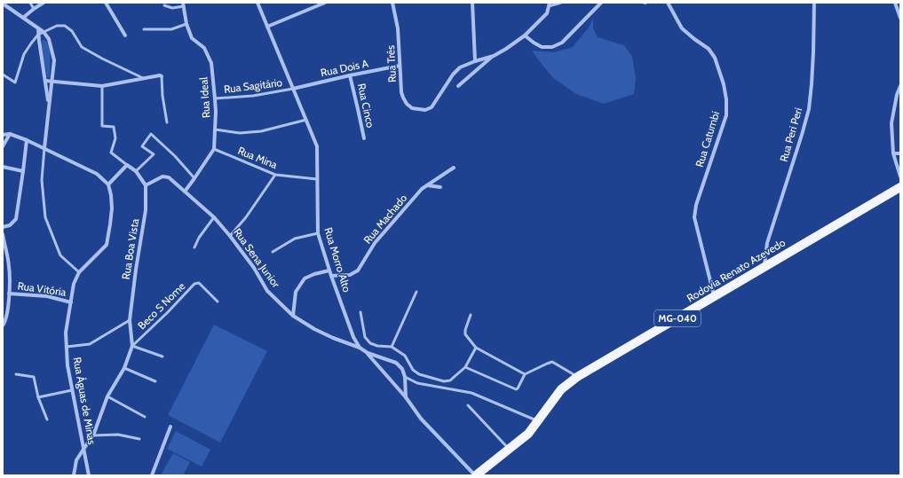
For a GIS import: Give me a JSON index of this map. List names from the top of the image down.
{
  "streets": {
    "main road": ["Rodovia Renato Azevedo", "MG-040"],
    "street": [
      "Rua Trés",
      "Rua Dois A",
      "Rua Ideal",
      "Rua Cinco",
      "Rua Peri Peri",
      "Rua Catumbi",
      "Rua Machado",
      "Rua Boa Vista",
      "Rua Sena Junior",
      "Rua Morro Alto",
      "Rua Vitória",
      "Rua Águas de Minas"
    ],
    "lane": ["Rua Sagitário", "Rua Mina", "Beco S Nome"]
  },
  "crossings": [
    ["Rua Trés", "Rua Dois A"],
    ["Rua Dois A", "Rua Sagitário"],
    ["Rua Dois A", "Rua Cinco"],
    ["Rua Dois A", "Rua Morro Alto"],
    ["Rua Sagitário", "Rua Ideal"],
    ["Rua Sagitário", "Rua Morro Alto"],
    ["Rua Ideal", "Rua Mina"],
    ["Rua Peri Peri", "Rodovia Renato Azevedo"],
    ["Rua Catumbi", "Rodovia Renato Azevedo"],
    ["Rua Mina", "Rua Morro Alto"],
    ["Rua Machado", "Rua Morro Alto"],
    ["Rua Boa Vista", "Rua Sena Junior"],
    ["Rua Boa Vista", "Beco S Nome"],
    ["Rua Boa Vista", "Rua Águas de Minas"],
    ["Rua Sena Junior", "Rua Morro Alto"],
    ["Rua Vitória", "Rua Águas de Minas"]
  ]
}
